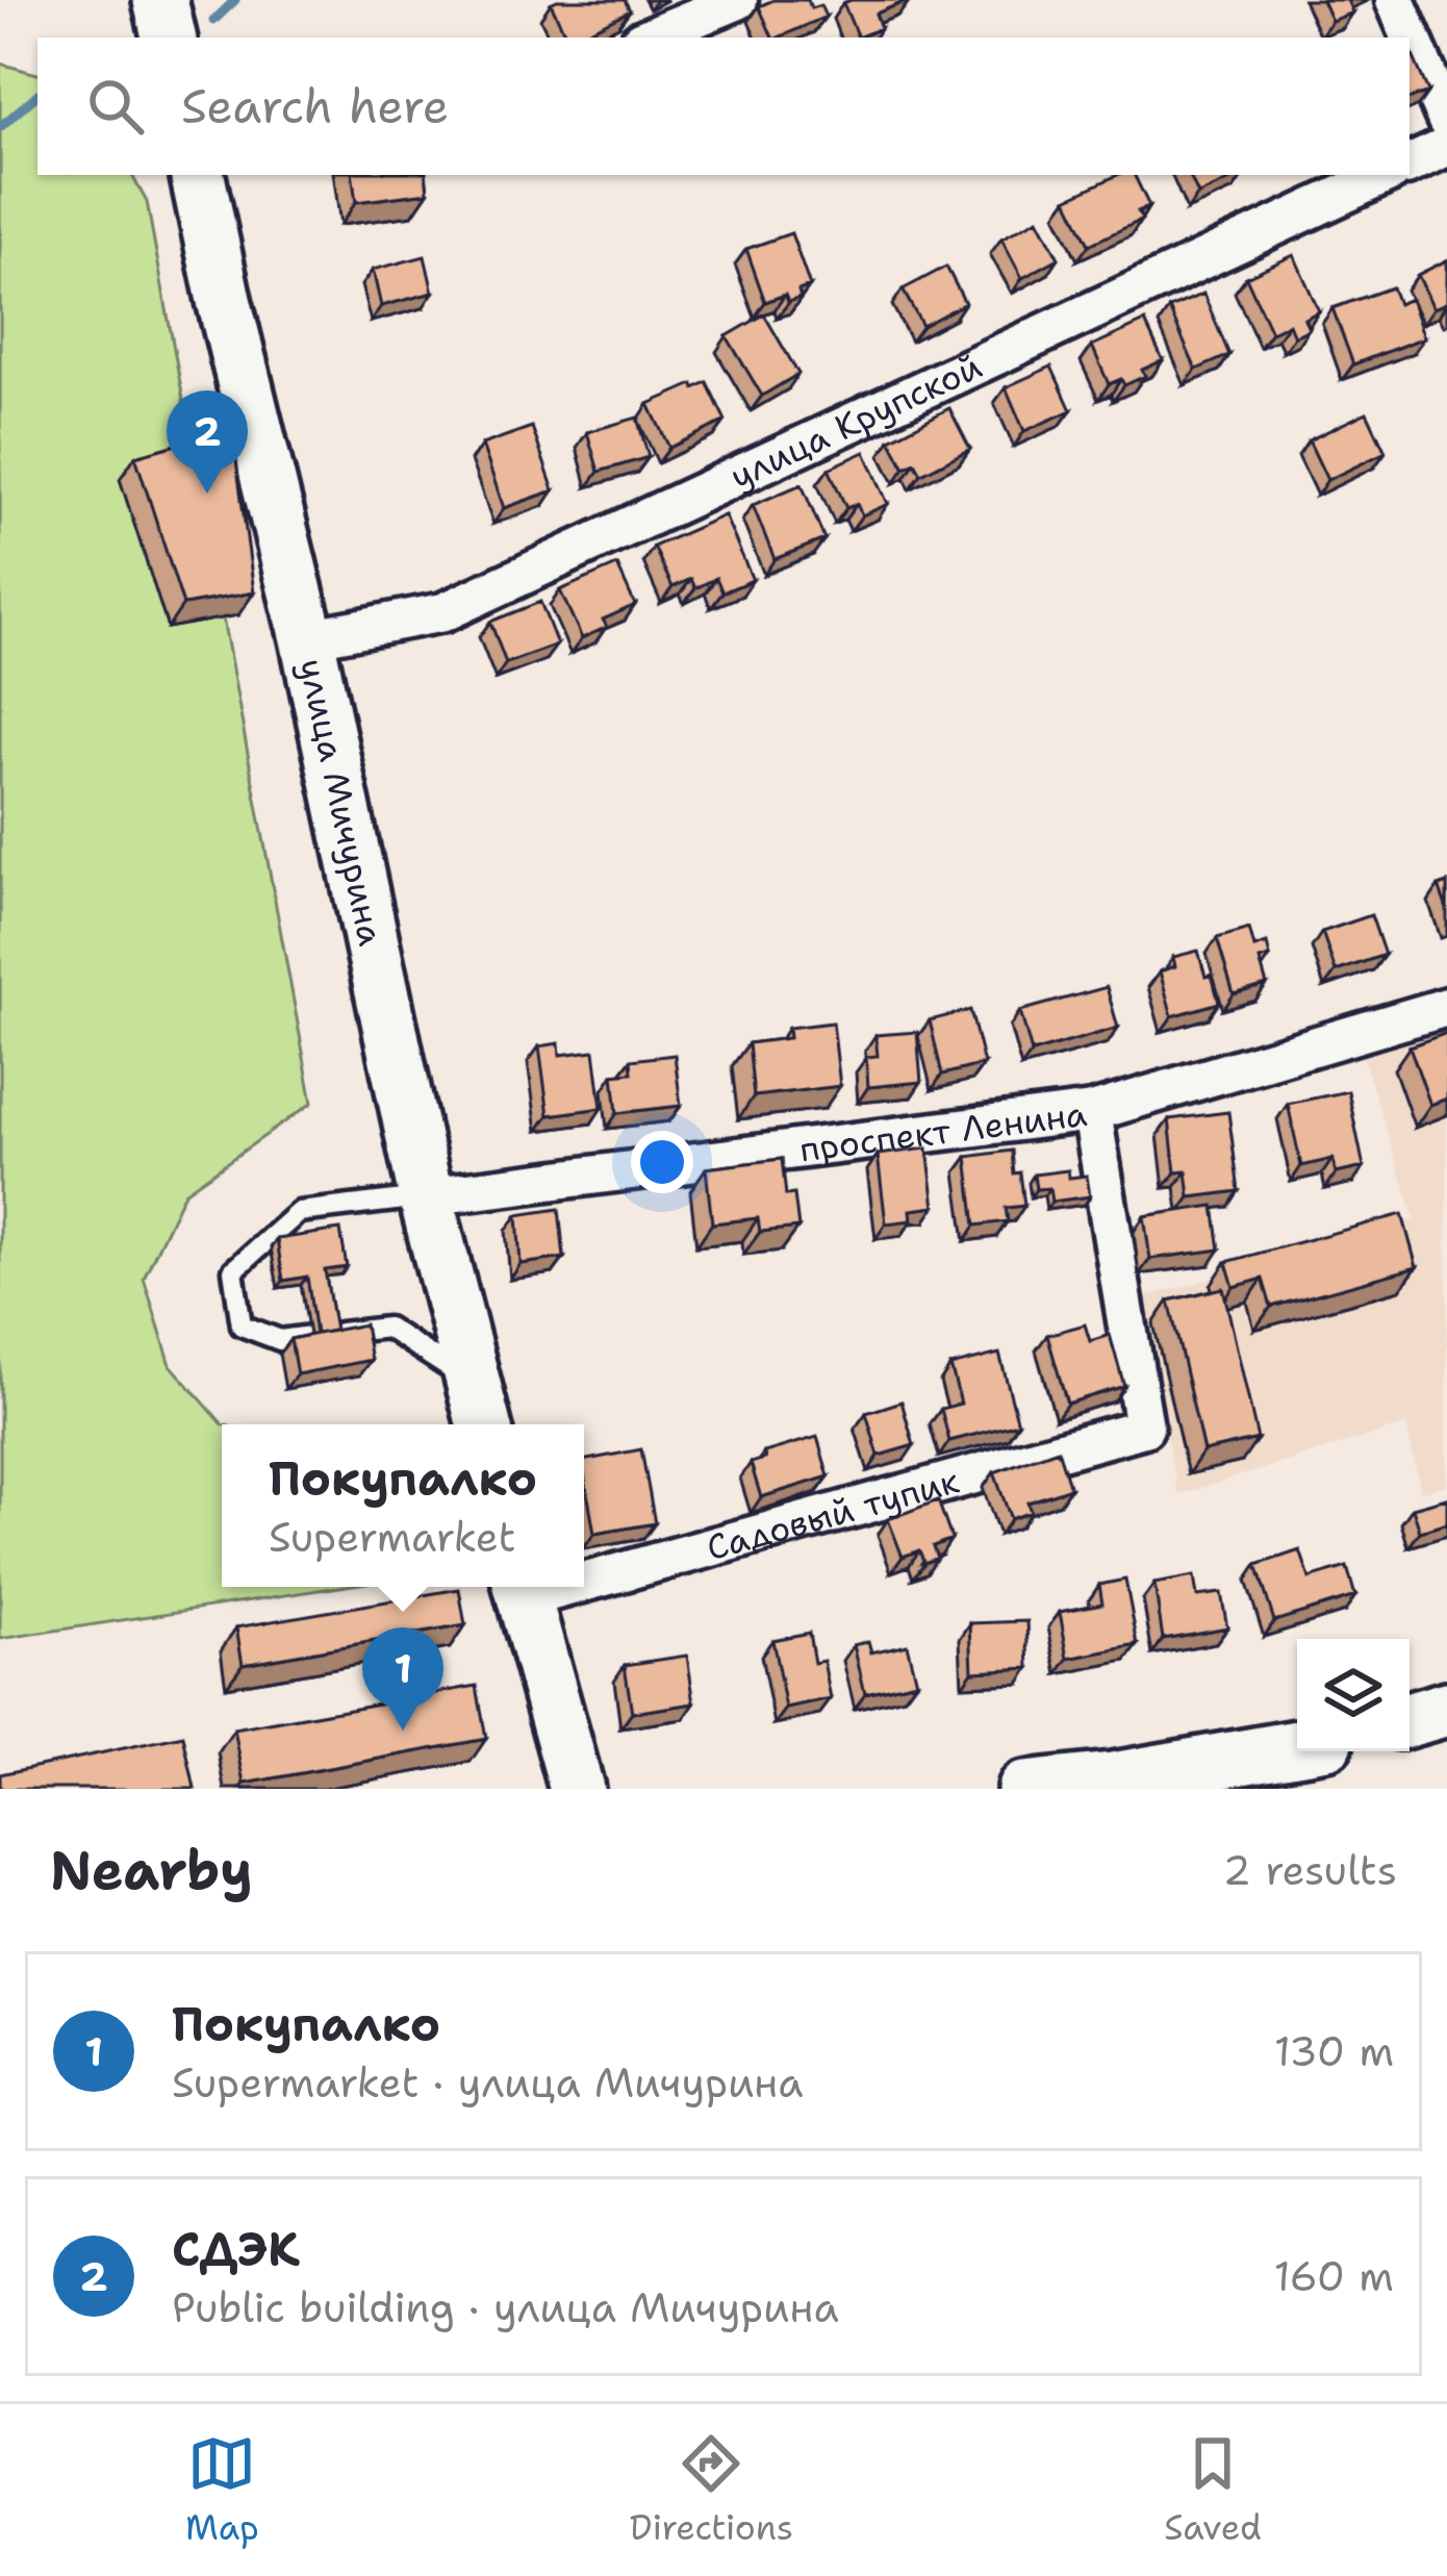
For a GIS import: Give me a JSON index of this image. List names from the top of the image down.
{
  "streets": {
    "street": [
      "улица Крупской",
      "улица Мичурина",
      "проспект Ленина",
      "Садовый тупик"
    ]
  },
  "crossings": [
    ["улица Крупской", "улица Мичурина"],
    ["улица Мичурина", "проспект Ленина"],
    ["проспект Ленина", "Садовый тупик"]
  ],
  "page": {
    "search": "Search here",
    "pins": ["2", "1"],
    "popup": ["Покупалко", "Supermarket"],
    "heading": ["Nearby", "2 results"],
    "list": [
      {
        "mark": "1",
        "name": "Покупалко",
        "note": "Supermarket · улица Мичурина",
        "value": "130 m"
      },
      {
        "mark": "2",
        "name": "СДЭК",
        "note": "Public building · улица Мичурина",
        "value": "160 m"
      }
    ],
    "nav": ["Map", "Directions", "Saved"]
  }
}
